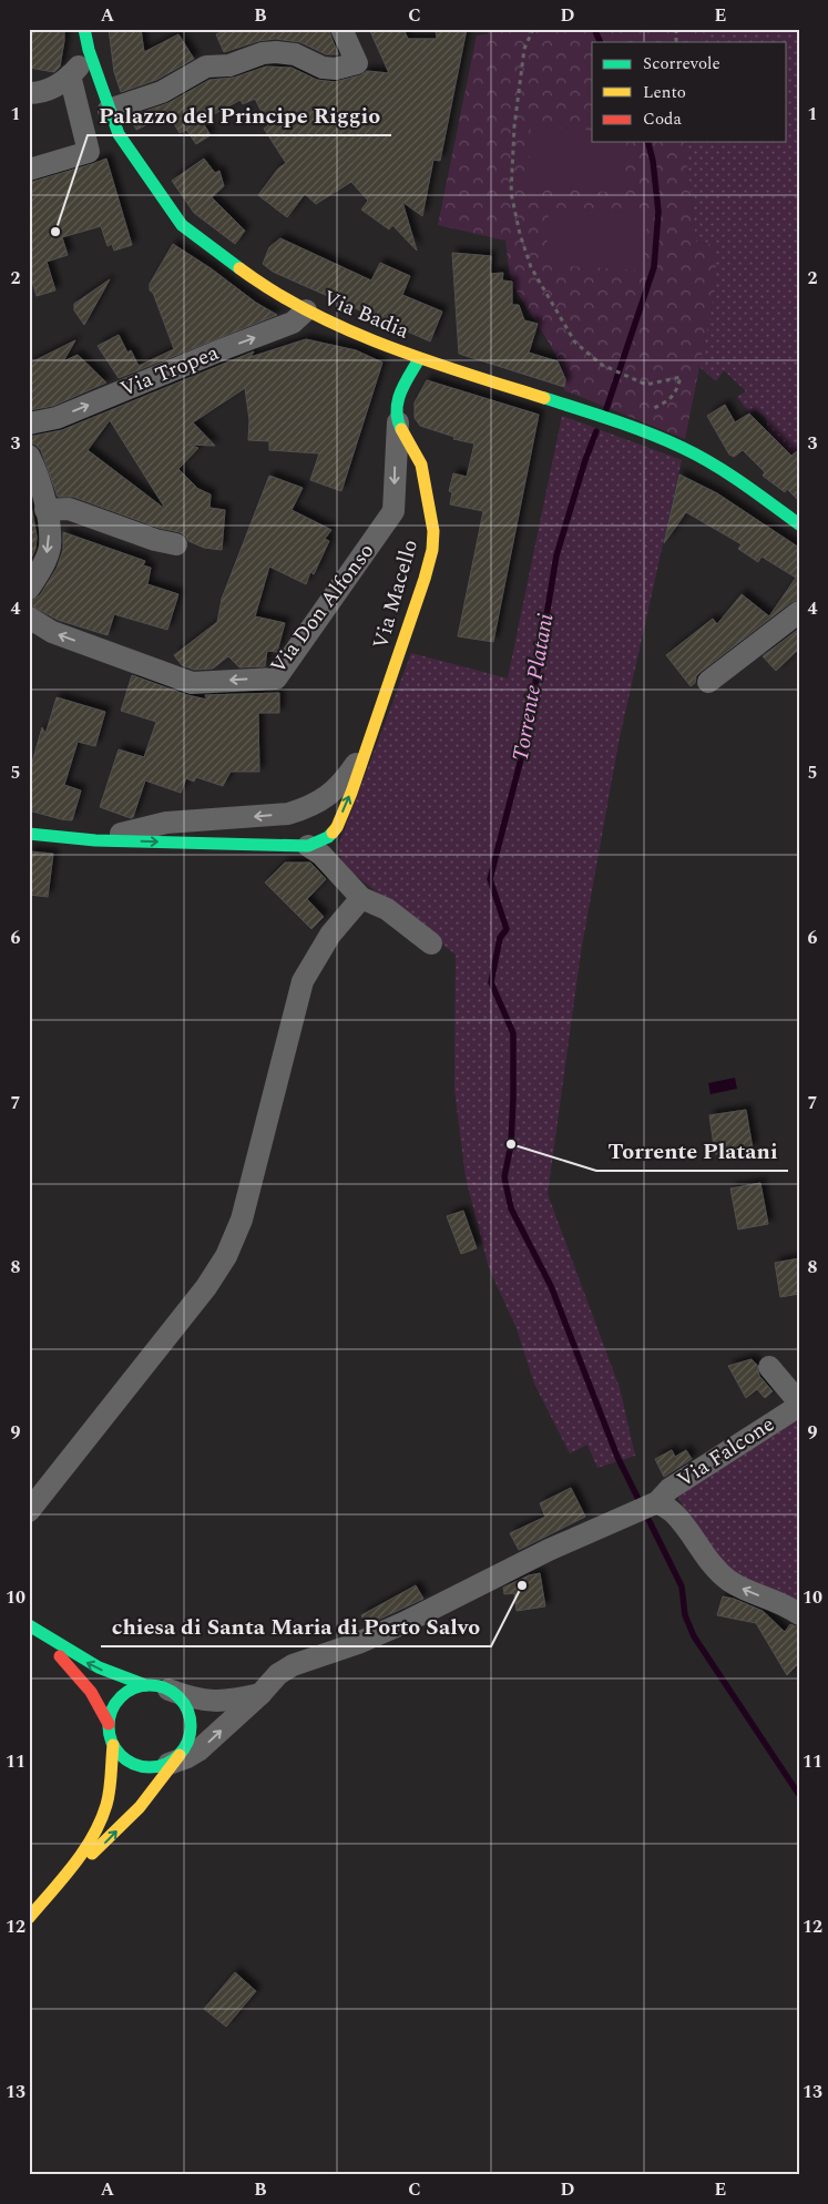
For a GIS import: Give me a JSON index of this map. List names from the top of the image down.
{
  "streets": {
    "street": [
      "Via Badia",
      "Via Tropea",
      "Via Macello",
      "Via Don Alfonso",
      "Via Falcone"
    ]
  },
  "crossings": [
    ["Via Badia", "Via Tropea"],
    ["Via Macello", "Via Don Alfonso"]
  ],
  "one_way": ["Via Tropea"],
  "water": ["Torrente Platani"],
  "places": ["Palazzo del Principe Riggio", "Torrente Platani", "chiesa di Santa Maria di Porto Salvo"],
  "legend": ["Scorrevole", "Lento", "Coda"],
  "grid": {
    "columns": [
      "A",
      "B",
      "C",
      "D",
      "E"
    ],
    "rows": [
      "1",
      "2",
      "3",
      "4",
      "5",
      "6",
      "7",
      "8",
      "9",
      "10",
      "11",
      "12",
      "13"
    ]
  }
}
